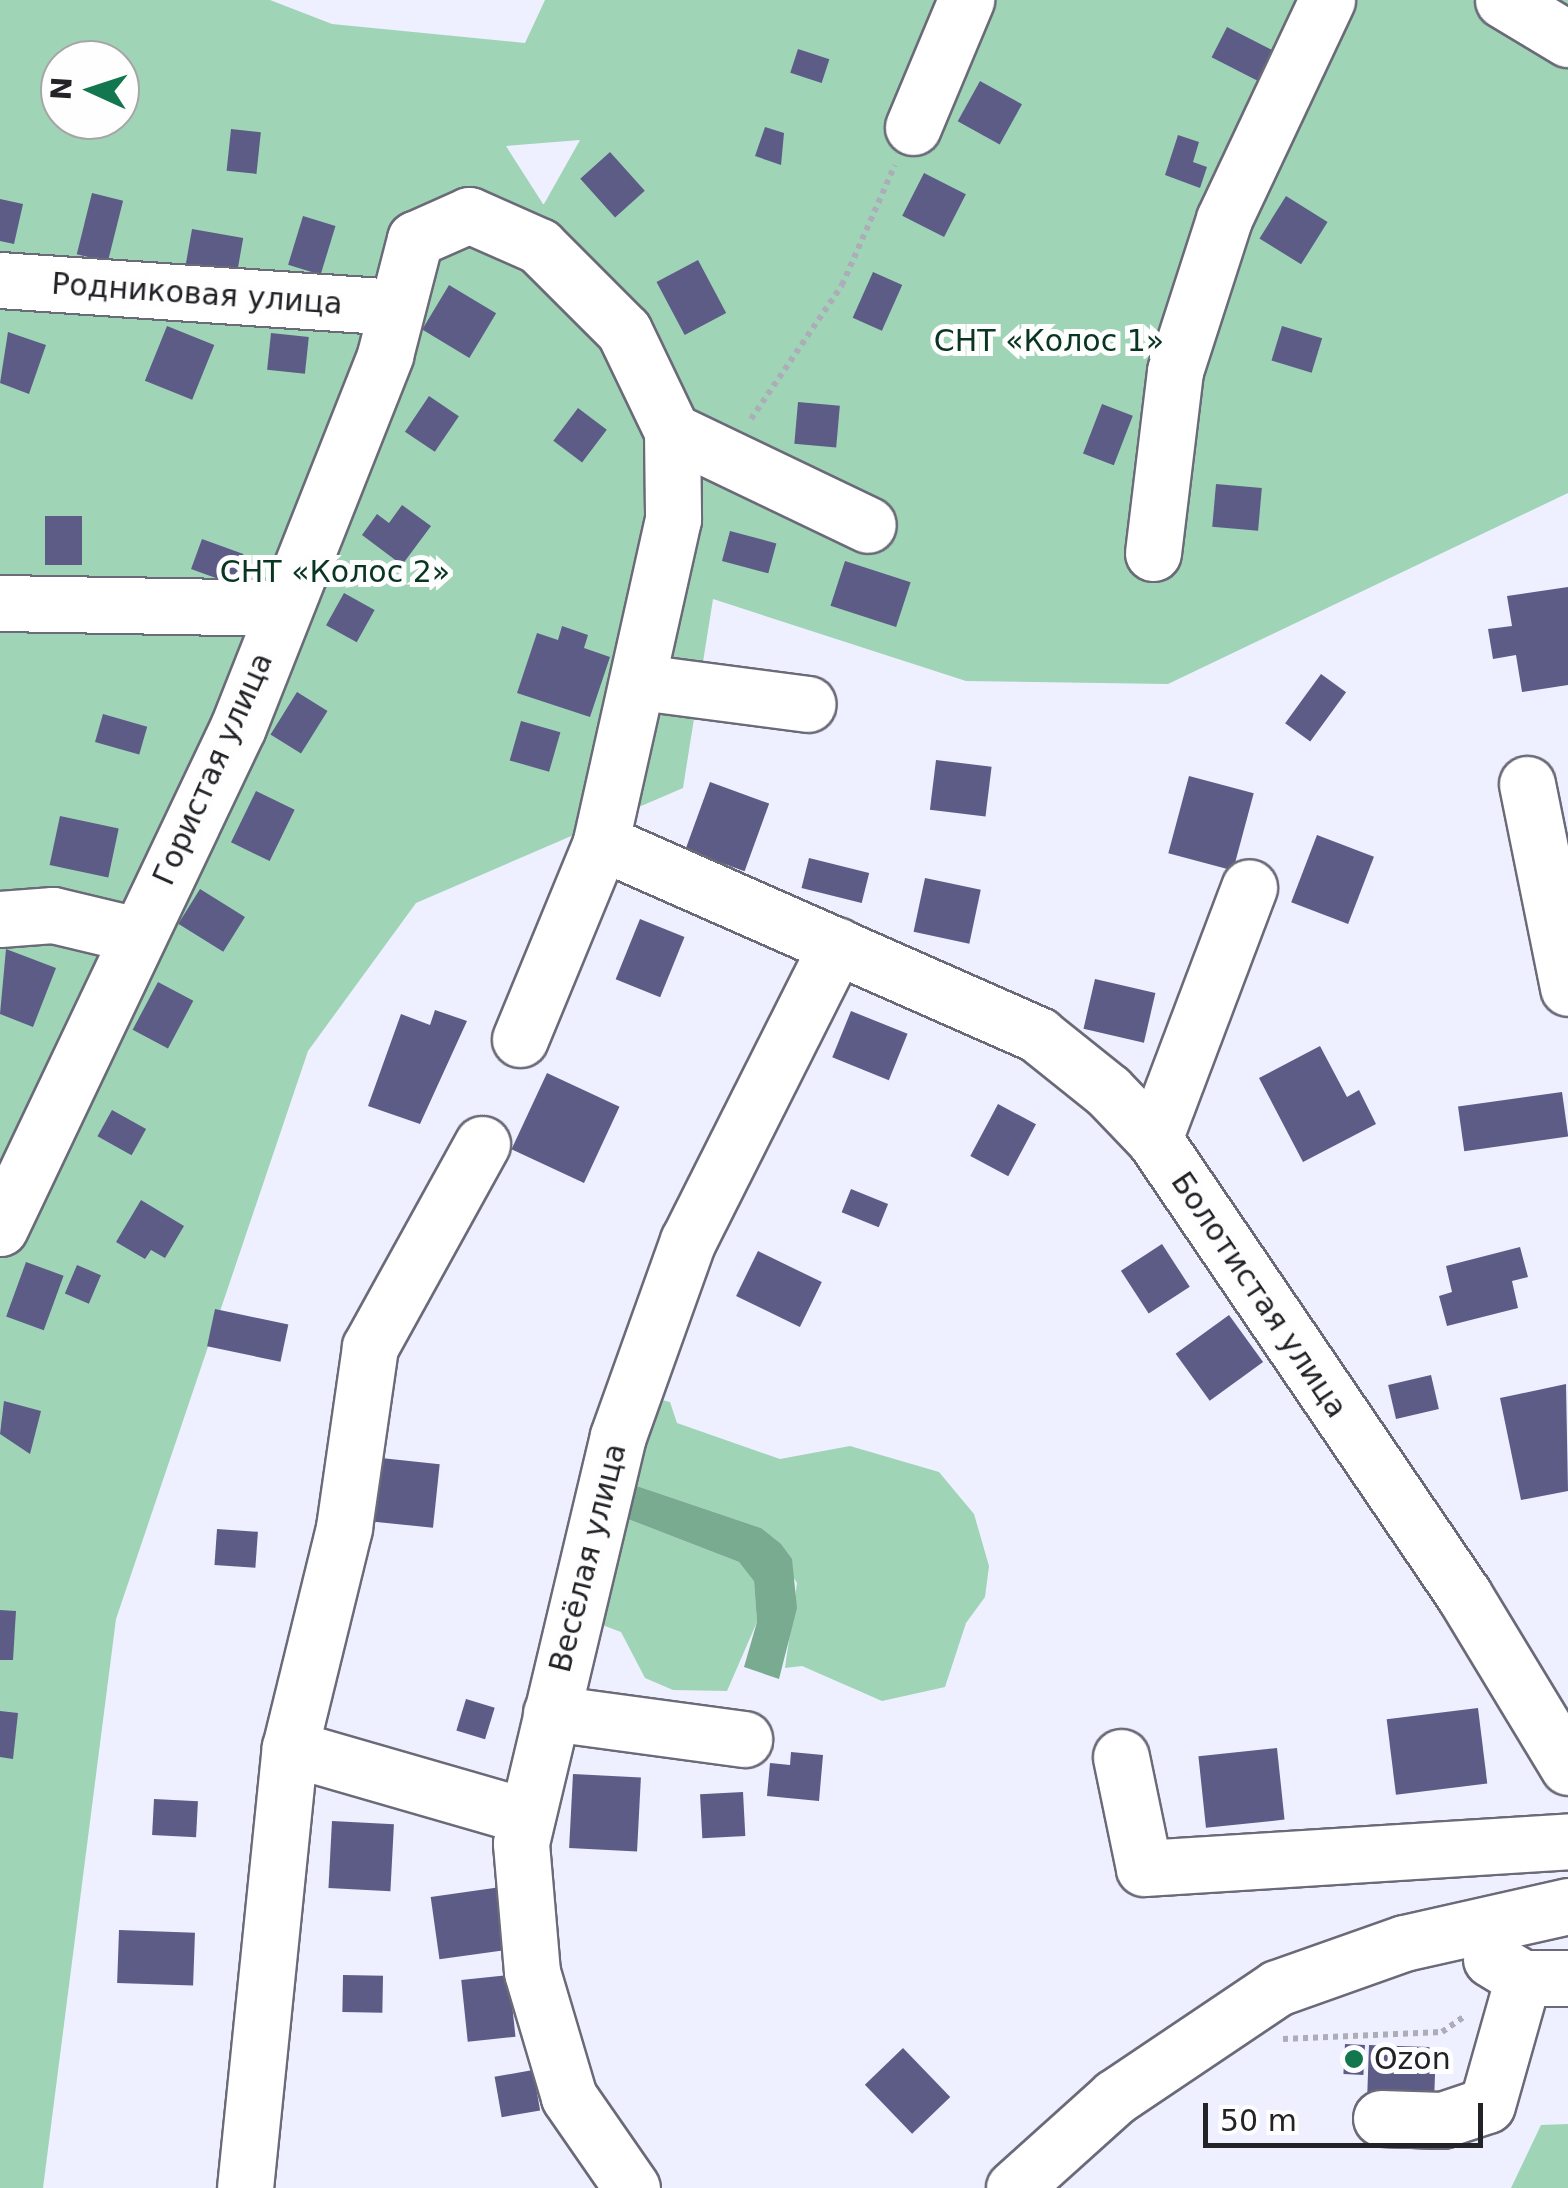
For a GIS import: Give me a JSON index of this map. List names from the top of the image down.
{
  "streets": {
    "street": [
      "Родниковая улица",
      "Гористая улица",
      "Болотистая улица",
      "Весёлая улица"
    ]
  },
  "crossings": [
    ["Родниковая улица", "Гористая улица"],
    ["Болотистая улица", "Весёлая улица"]
  ],
  "parks": ["СНТ «Колос 1»", "СНТ «Колос 2»"],
  "places": ["Ozon"],
  "scale_bar": "50 m",
  "north": "left"
}
